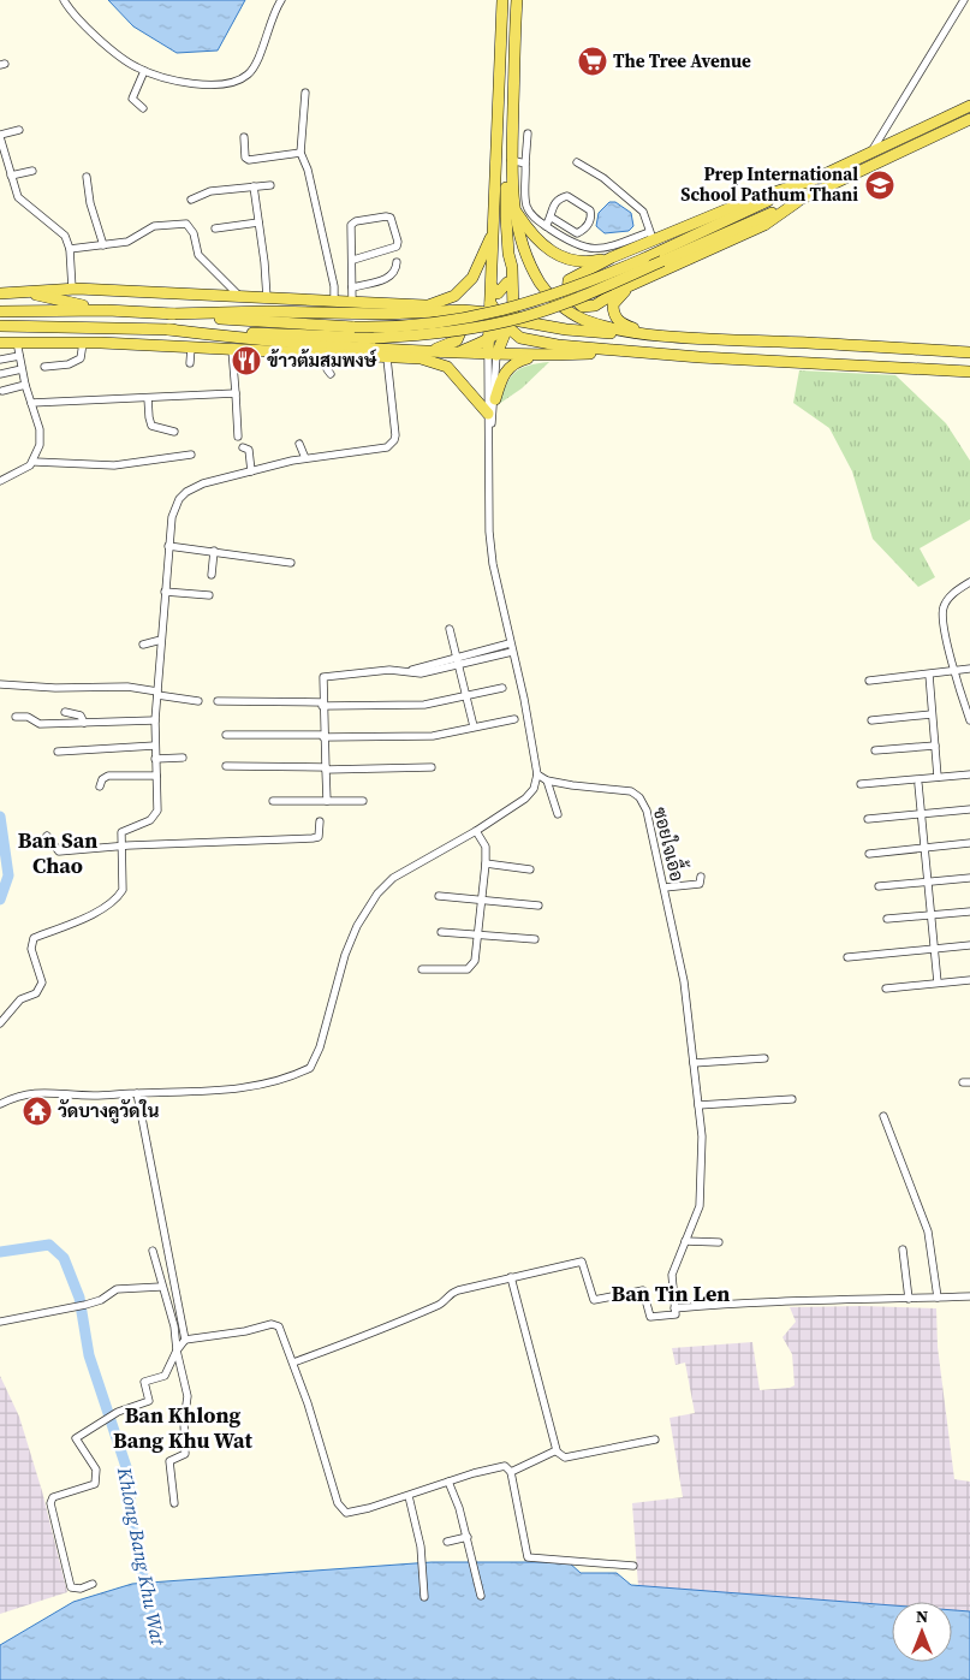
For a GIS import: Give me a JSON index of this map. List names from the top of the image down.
{
  "streets": {
    "street": ["ซอยใจเอื้อ"]
  },
  "districts": ["Ban San Chao", "Ban Tin Len", "Ban Khlong Bang Khu Wat"],
  "water": ["Khlong Bang Khu Wat"],
  "places": {
    "supermarket": ["The Tree Avenue"],
    "school or university": ["Prep International School Pathum Thani"],
    "restaurant": ["ข้าวต้มสมพงษ์"],
    "temple": ["วัดบางคูวัดใน"]
  },
  "north": "top"
}
